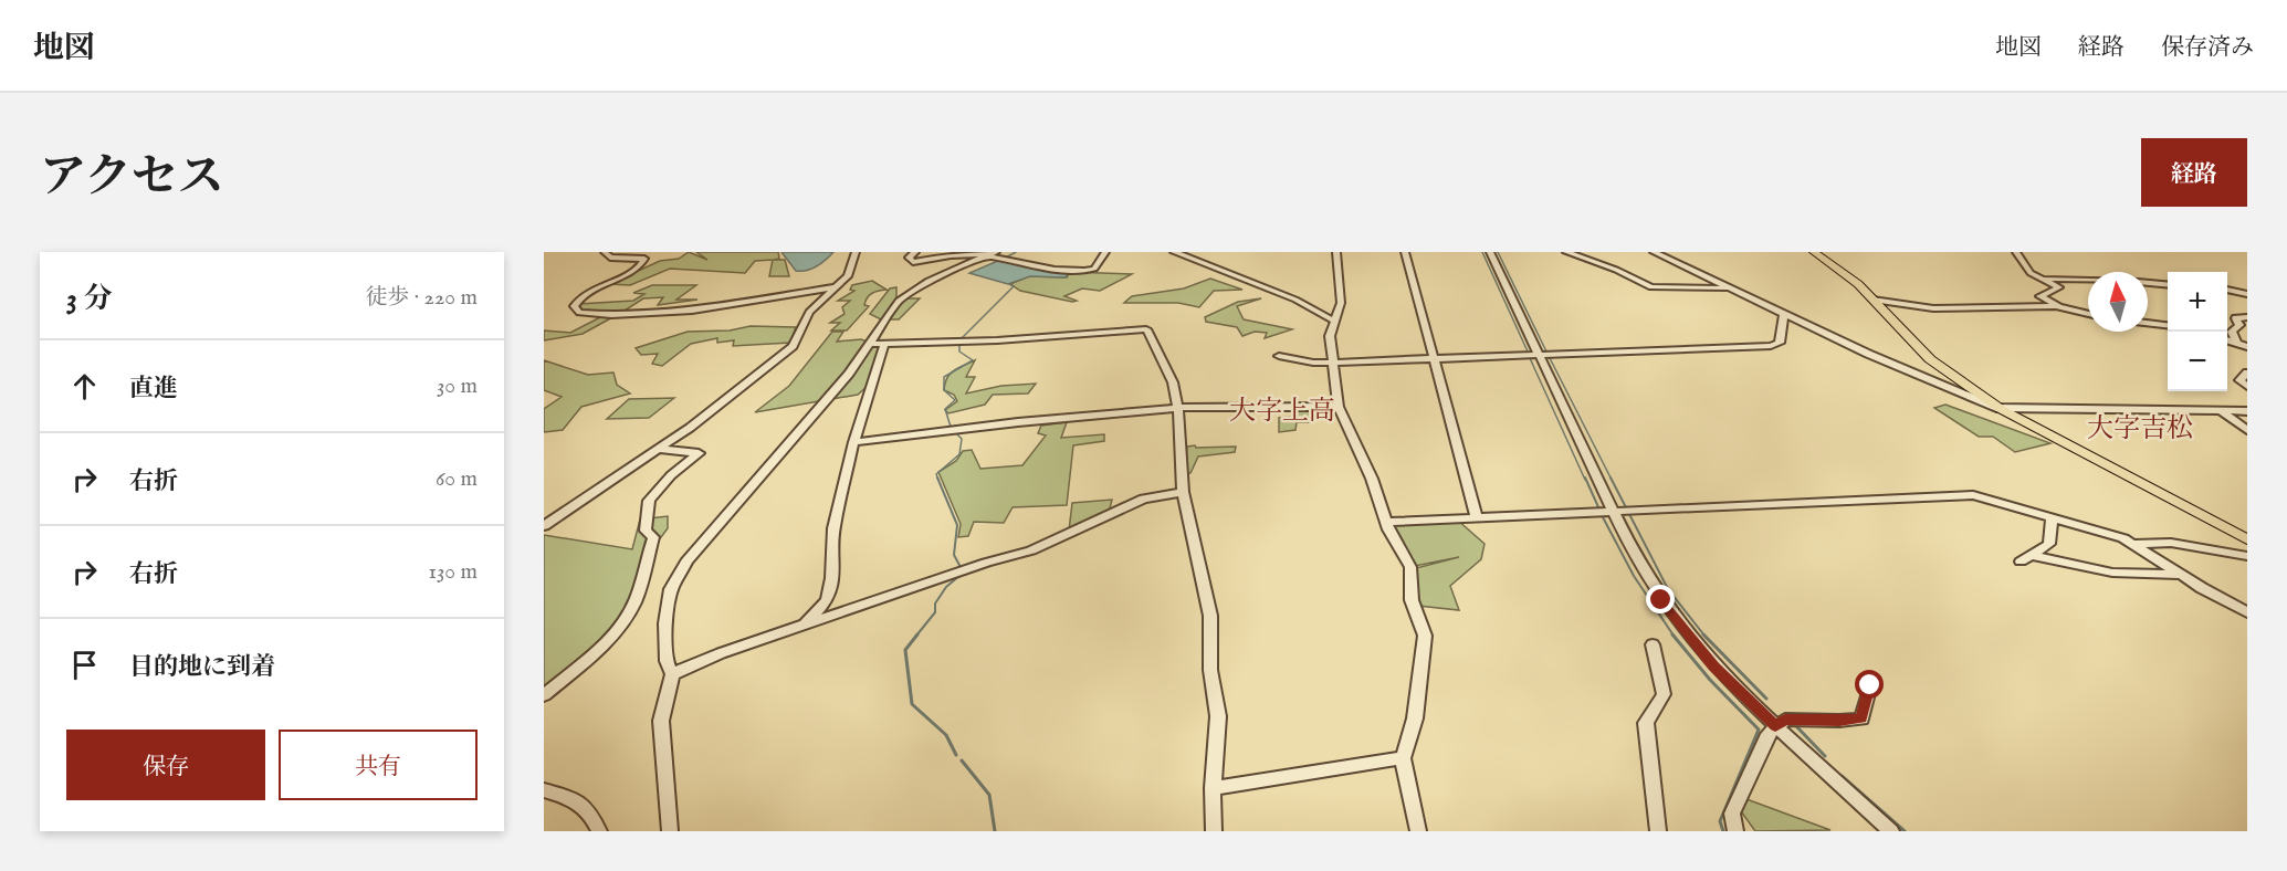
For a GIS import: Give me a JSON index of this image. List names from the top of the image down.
{
  "districts": ["大字上高", "大字吉松"],
  "north": "top",
  "page": {
    "header": "地図",
    "nav": ["地図", "経路", "保存済み"],
    "title": "アクセス",
    "buttons": [
      "経路",
      ["保存", "共有"]
    ],
    "heading": ["3 分", "徒歩 · 220 m"],
    "map_buttons": ["+", "−"],
    "list": [
      ["直進", "30 m"],
      ["右折", "60 m"],
      ["右折", "130 m"],
      "目的地に到着"
    ]
  }
}
